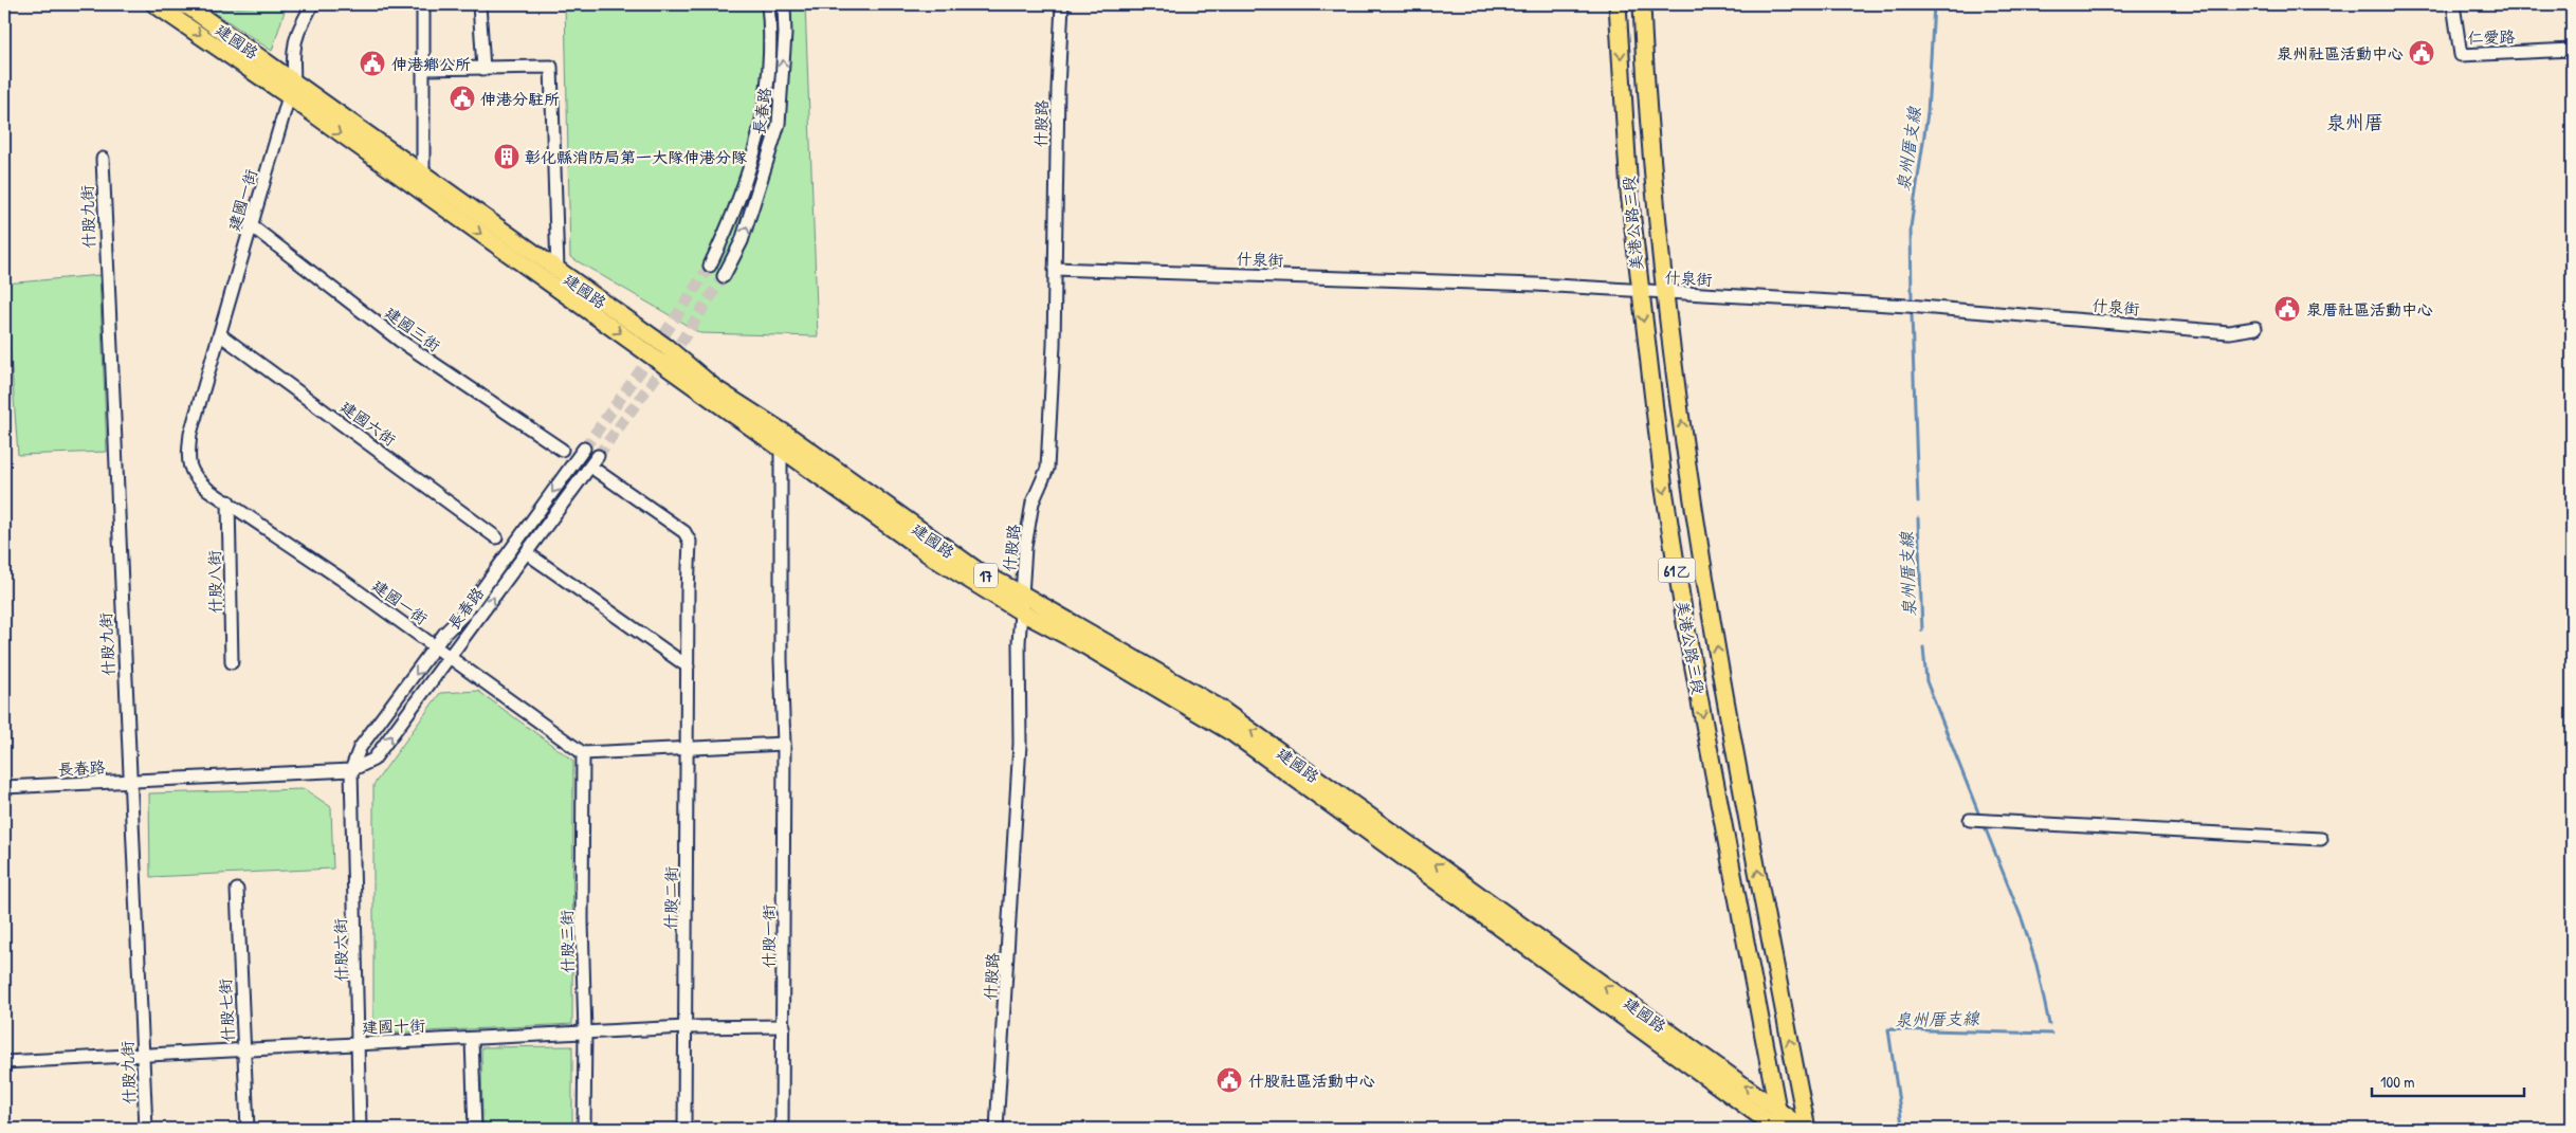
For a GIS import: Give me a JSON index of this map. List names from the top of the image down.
{
  "streets": {
    "main road": [
      "建國路",
      "美港公路三段",
      "61乙",
      "17"
    ],
    "street": [
      "仁愛路",
      "長春路",
      "什股路",
      "建國一街",
      "什股九街",
      "什泉街",
      "建國三街",
      "建國六街",
      "什股八街",
      "什股二街",
      "什股一街",
      "什股三街",
      "什股六街",
      "什股七街",
      "建國十街"
    ]
  },
  "crossings": [
    ["建國路", "什股路"],
    ["建國路", "建國一街"],
    ["建國路", "美港公路三段"],
    ["長春路", "建國一街"],
    ["長春路", "什股九街"],
    ["長春路", "什股六街"],
    ["什股路", "什泉街"],
    ["建國一街", "建國三街"],
    ["建國一街", "建國六街"],
    ["建國一街", "什股八街"],
    ["建國一街", "什股三街"],
    ["什股九街", "建國十街"],
    ["美港公路三段", "什泉街"],
    ["什股二街", "建國十街"],
    ["什股一街", "建國十街"],
    ["什股三街", "建國十街"],
    ["什股六街", "建國十街"],
    ["什股七街", "建國十街"]
  ],
  "districts": ["泉州厝"],
  "water": ["泉州厝支線"],
  "places": {
    "public building": [
      "泉州社區活動中心",
      "伸港鄉公所",
      "伸港分駐所",
      "泉厝社區活動中心",
      "什股社區活動中心"
    ],
    "building": ["彰化縣消防局第一大隊伸港分隊"]
  },
  "scale_bar": "100 m"
}
